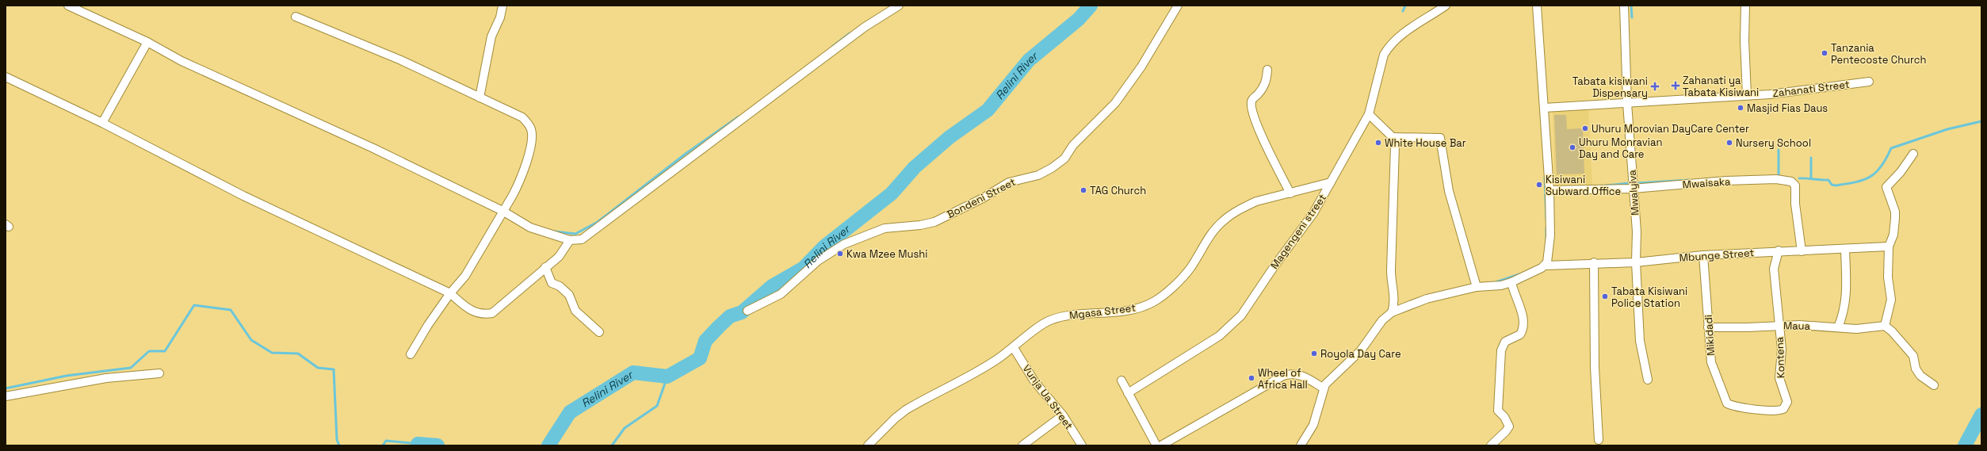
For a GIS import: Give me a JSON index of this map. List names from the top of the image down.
{
  "streets": {
    "street": [
      "Zahanati Street",
      "Mwaisaka",
      "Mwalyiva",
      "Bondeni Street",
      "Magengeni street",
      "Mbunge Street",
      "Mgasa Street",
      "Maua",
      "Mikidadi",
      "Kontena",
      "Vunja Ua Street"
    ]
  },
  "crossings": [
    ["Zahanati Street", "Mwalyiva"],
    ["Mwaisaka", "Mwalyiva"],
    ["Mwaisaka", "Mbunge Street"],
    ["Mwalyiva", "Mbunge Street"],
    ["Magengeni street", "Mgasa Street"],
    ["Mbunge Street", "Mikidadi"],
    ["Mbunge Street", "Kontena"],
    ["Mgasa Street", "Vunja Ua Street"],
    ["Maua", "Mikidadi"],
    ["Maua", "Kontena"],
    ["Mikidadi", "Kontena"]
  ],
  "water": ["Relini River"],
  "places": {
    "other": [
      "Tanzania Pentecoste Church",
      "Masjid Fias Daus",
      "Uhuru Morovian DayCare Center",
      "White House Bar",
      "Nursery School",
      "Uhuru Monravian Day and Care",
      "Kisiwani Subward Office",
      "TAG Church",
      "Kwa Mzee Mushi",
      "Tabata Kisiwani Police Station",
      "Royola Day Care",
      "Wheel of Africa Hall"
    ],
    "health": ["Zahanati ya Tabata Kisiwani", "Tabata kisiwani Dispensary"]
  }
}
